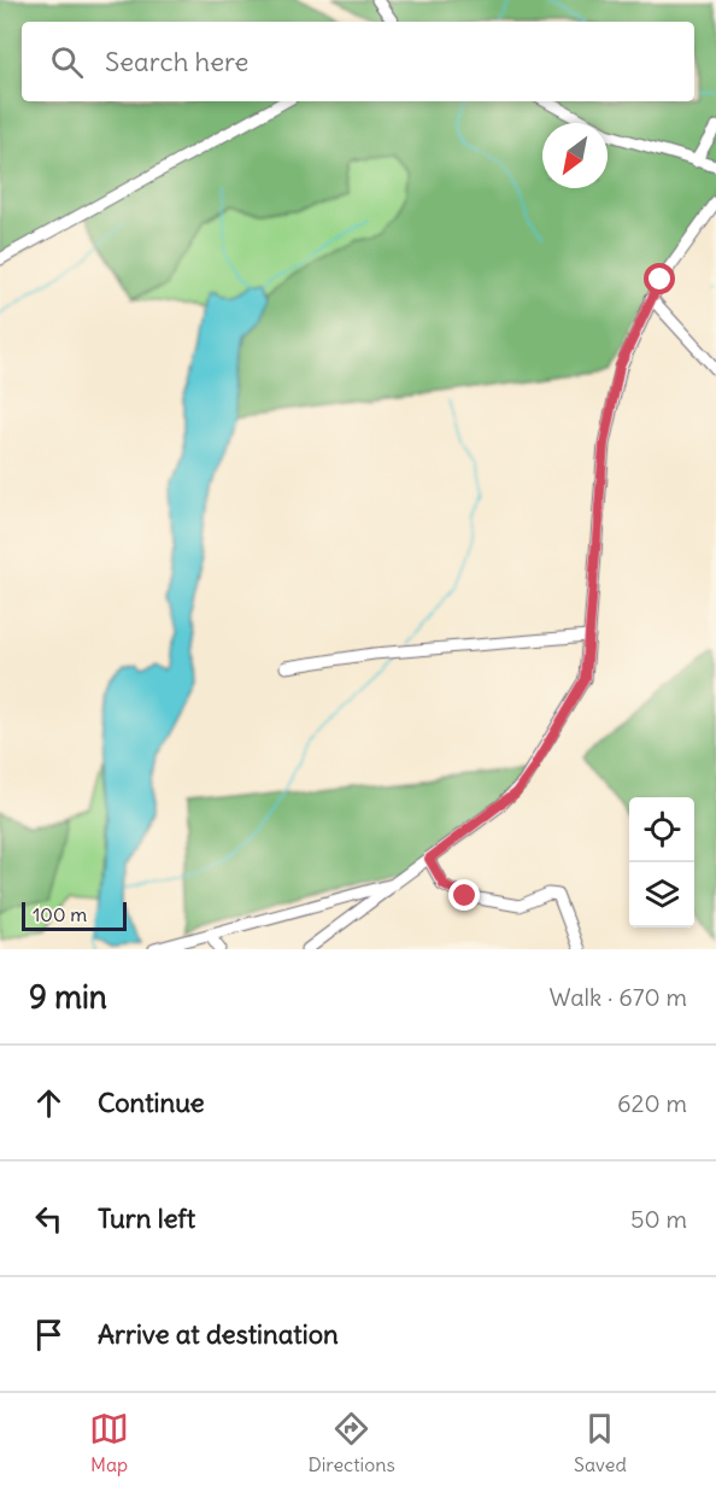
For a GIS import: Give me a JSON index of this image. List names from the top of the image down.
{
  "scale_bar": "100 m",
  "north": "bottom left",
  "page": {
    "search": "Search here",
    "scale": "100 m",
    "heading": ["9 min", "Walk · 670 m"],
    "list": [
      ["Continue", "620 m"],
      ["Turn left", "50 m"],
      "Arrive at destination"
    ],
    "nav": ["Map", "Directions", "Saved"]
  }
}
